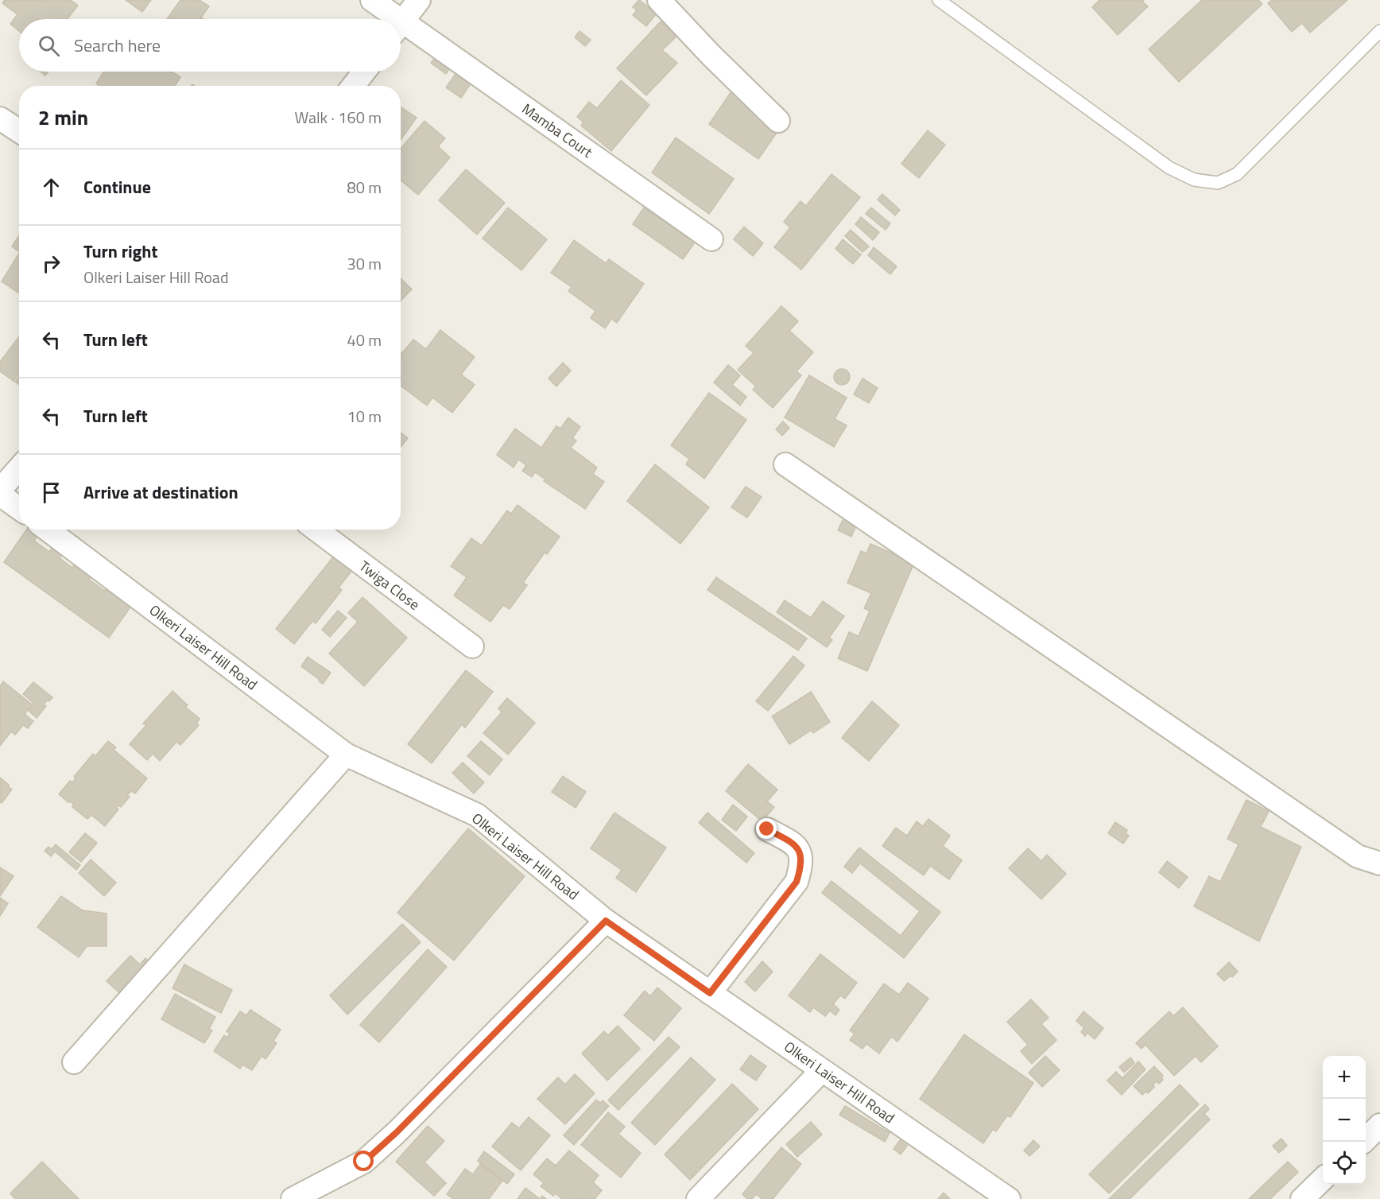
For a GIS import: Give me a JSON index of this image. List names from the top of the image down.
{
  "streets": {
    "street": ["Mamba Court", "Twiga Close", "Olkeri Laiser Hill Road"]
  },
  "page": {
    "search": "Search here",
    "heading": ["2 min", "Walk · 160 m"],
    "list": [
      ["Continue", "80 m"],
      ["Turn right", "Olkeri Laiser Hill Road", "30 m"],
      ["Turn left", "40 m"],
      ["Turn left", "10 m"],
      "Arrive at destination"
    ],
    "map_buttons": ["+", "−"]
  }
}
